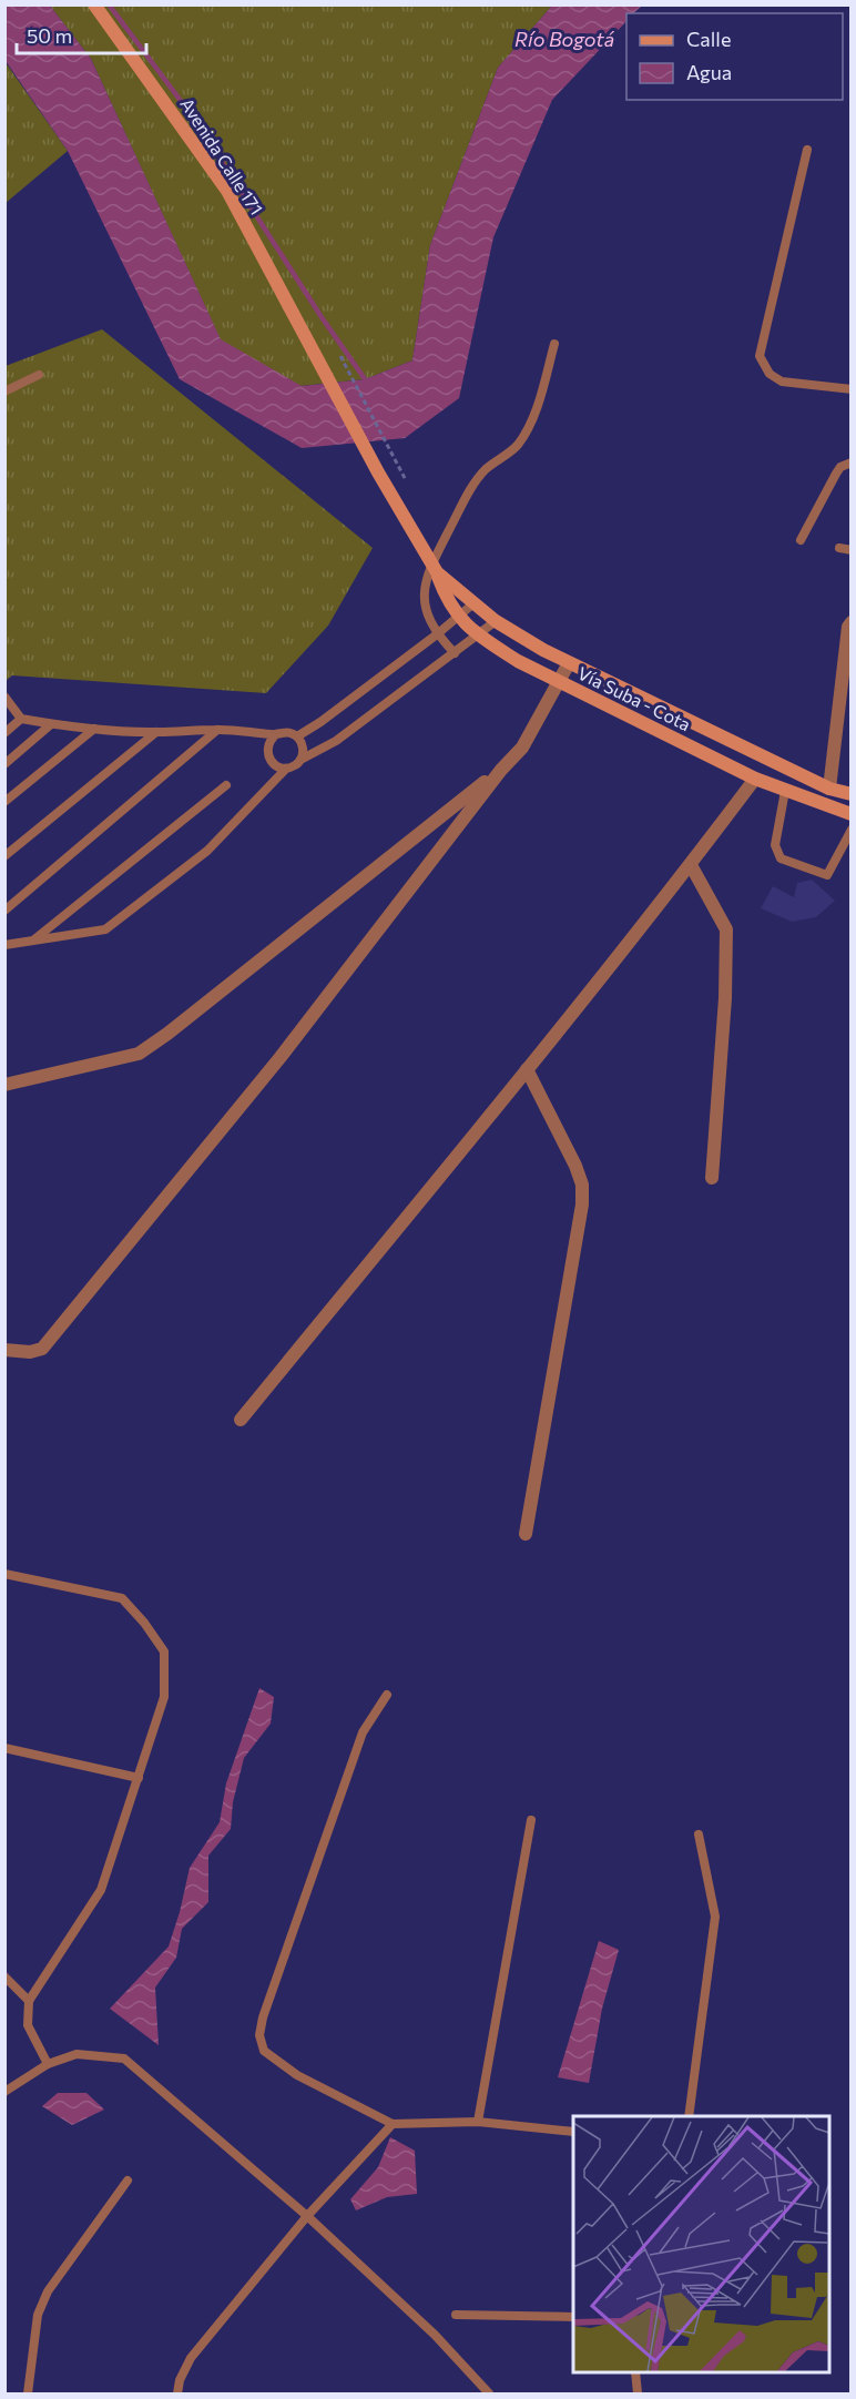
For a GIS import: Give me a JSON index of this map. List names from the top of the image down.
{
  "streets": {
    "main road": ["Avenida Calle 171", "Vía Suba - Cota"]
  },
  "crossings": [
    ["Avenida Calle 171", "Vía Suba - Cota"]
  ],
  "water": ["Río Bogotá"],
  "legend": ["Calle", "Agua"],
  "scale_bar": "50 m"
}
